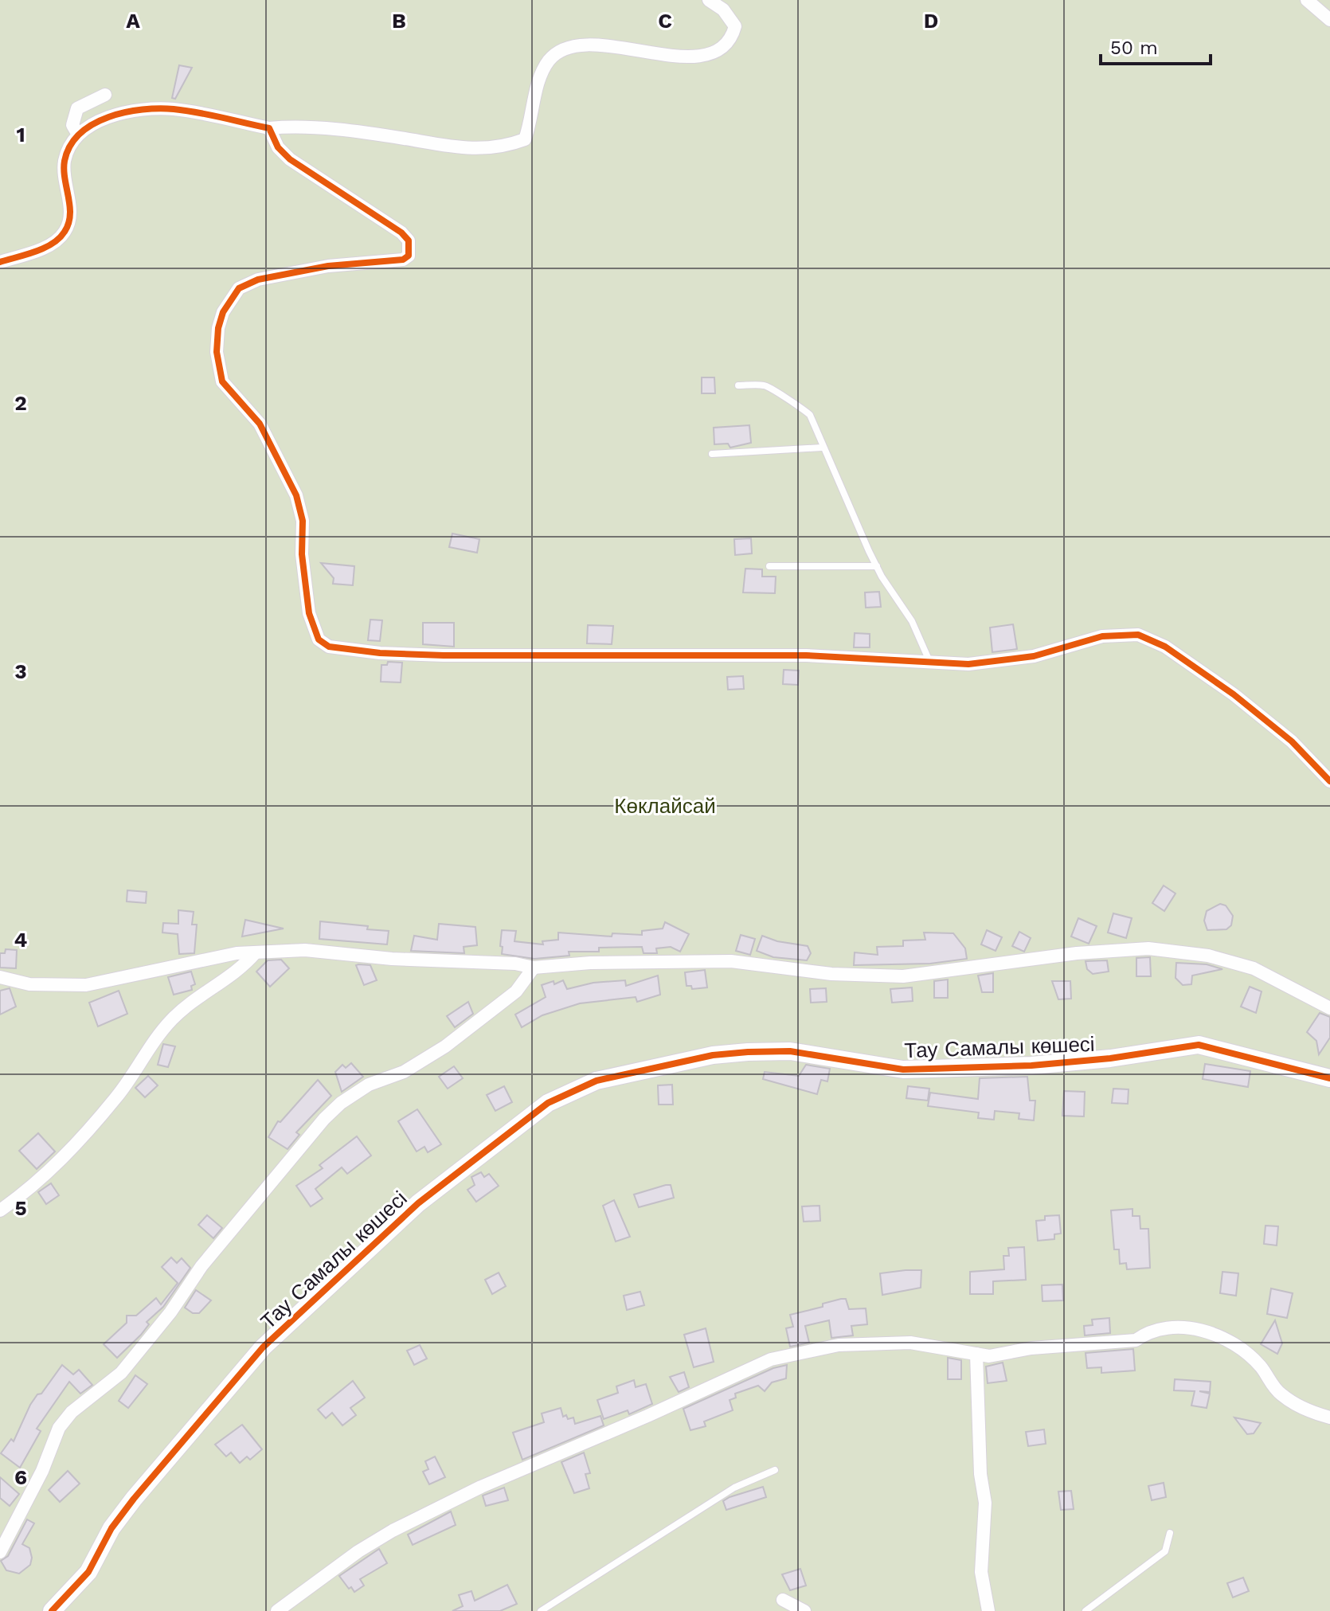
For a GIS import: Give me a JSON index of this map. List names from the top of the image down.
{
  "streets": {
    "street": ["Тау Самалы көшесі"]
  },
  "parks": ["Көклайсай"],
  "scale_bar": "50 m",
  "grid": {
    "columns": [
      "A",
      "B",
      "C",
      "D"
    ],
    "rows": [
      "1",
      "2",
      "3",
      "4",
      "5",
      "6"
    ]
  }
}
